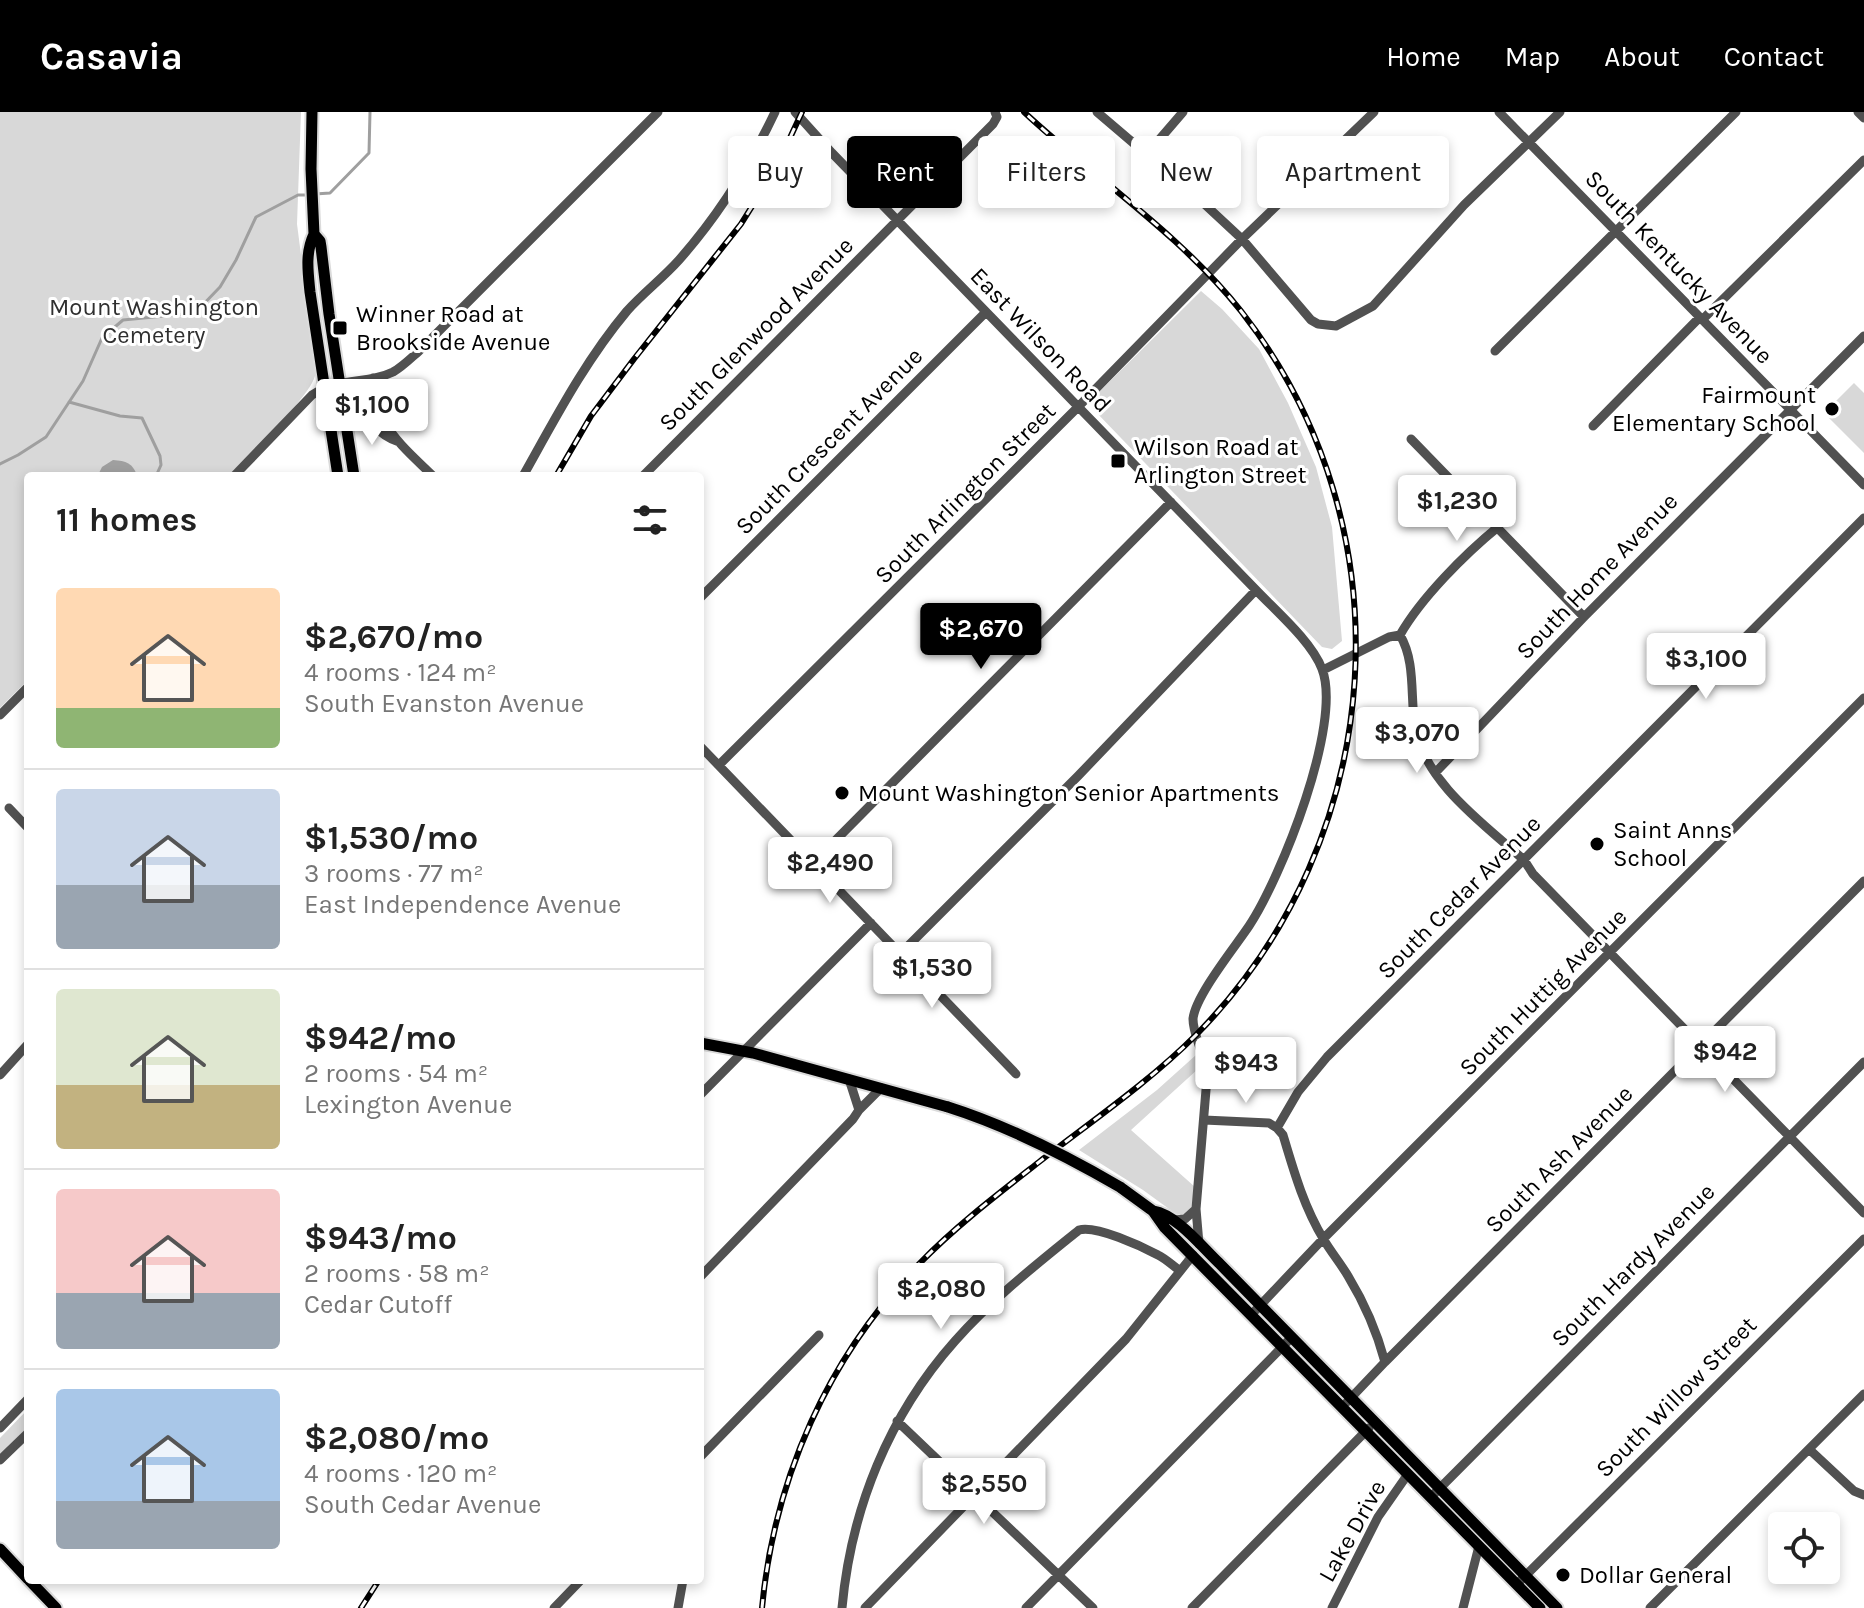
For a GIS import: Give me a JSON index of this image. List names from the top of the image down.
{
  "streets": {
    "street": [
      "South Kentucky Avenue",
      "South Glenwood Avenue",
      "East Wilson Road",
      "South Crescent Avenue",
      "South Arlington Street",
      "South Home Avenue",
      "South Cedar Avenue",
      "South Huttig Avenue",
      "South Ash Avenue",
      "South Hardy Avenue",
      "South Willow Street",
      "Lake Drive"
    ]
  },
  "crossings": [
    ["South Kentucky Avenue", "South Home Avenue"],
    ["South Glenwood Avenue", "East Wilson Road"],
    ["East Wilson Road", "South Crescent Avenue"],
    ["East Wilson Road", "South Arlington Street"]
  ],
  "parks": ["Mount Washington Cemetery"],
  "places": {
    "transit": ["Winner Road at Brookside Avenue", "Wilson Road at Arlington Street"],
    "other": [
      "Fairmount Elementary School",
      "Mount Washington Senior Apartments",
      "Saint Anns School",
      "Dollar General"
    ]
  },
  "page": {
    "header": "Casavia",
    "nav": [
      "Home",
      "Map",
      "About",
      "Contact"
    ],
    "chip": [
      "Buy",
      "Rent",
      "Filters",
      "New",
      "Apartment"
    ],
    "price": [
      "$1,100",
      "$1,230",
      "$2,670",
      "$3,100",
      "$3,070",
      "$2,490",
      "$1,530",
      "$942",
      "$943",
      "$2,080",
      "$2,550"
    ],
    "heading": "11 homes",
    "list": [
      {
        "name": "$2,670/mo",
        "note": "4 rooms · 124 m² · South Evanston Avenue"
      },
      {
        "name": "$1,530/mo",
        "note": "3 rooms · 77 m² · East Independence Avenue"
      },
      {
        "name": "$942/mo",
        "note": "2 rooms · 54 m² · Lexington Avenue"
      },
      {
        "name": "$943/mo",
        "note": "2 rooms · 58 m² · Cedar Cutoff"
      },
      {
        "name": "$2,080/mo",
        "note": "4 rooms · 120 m² · South Cedar Avenue"
      }
    ]
  }
}
